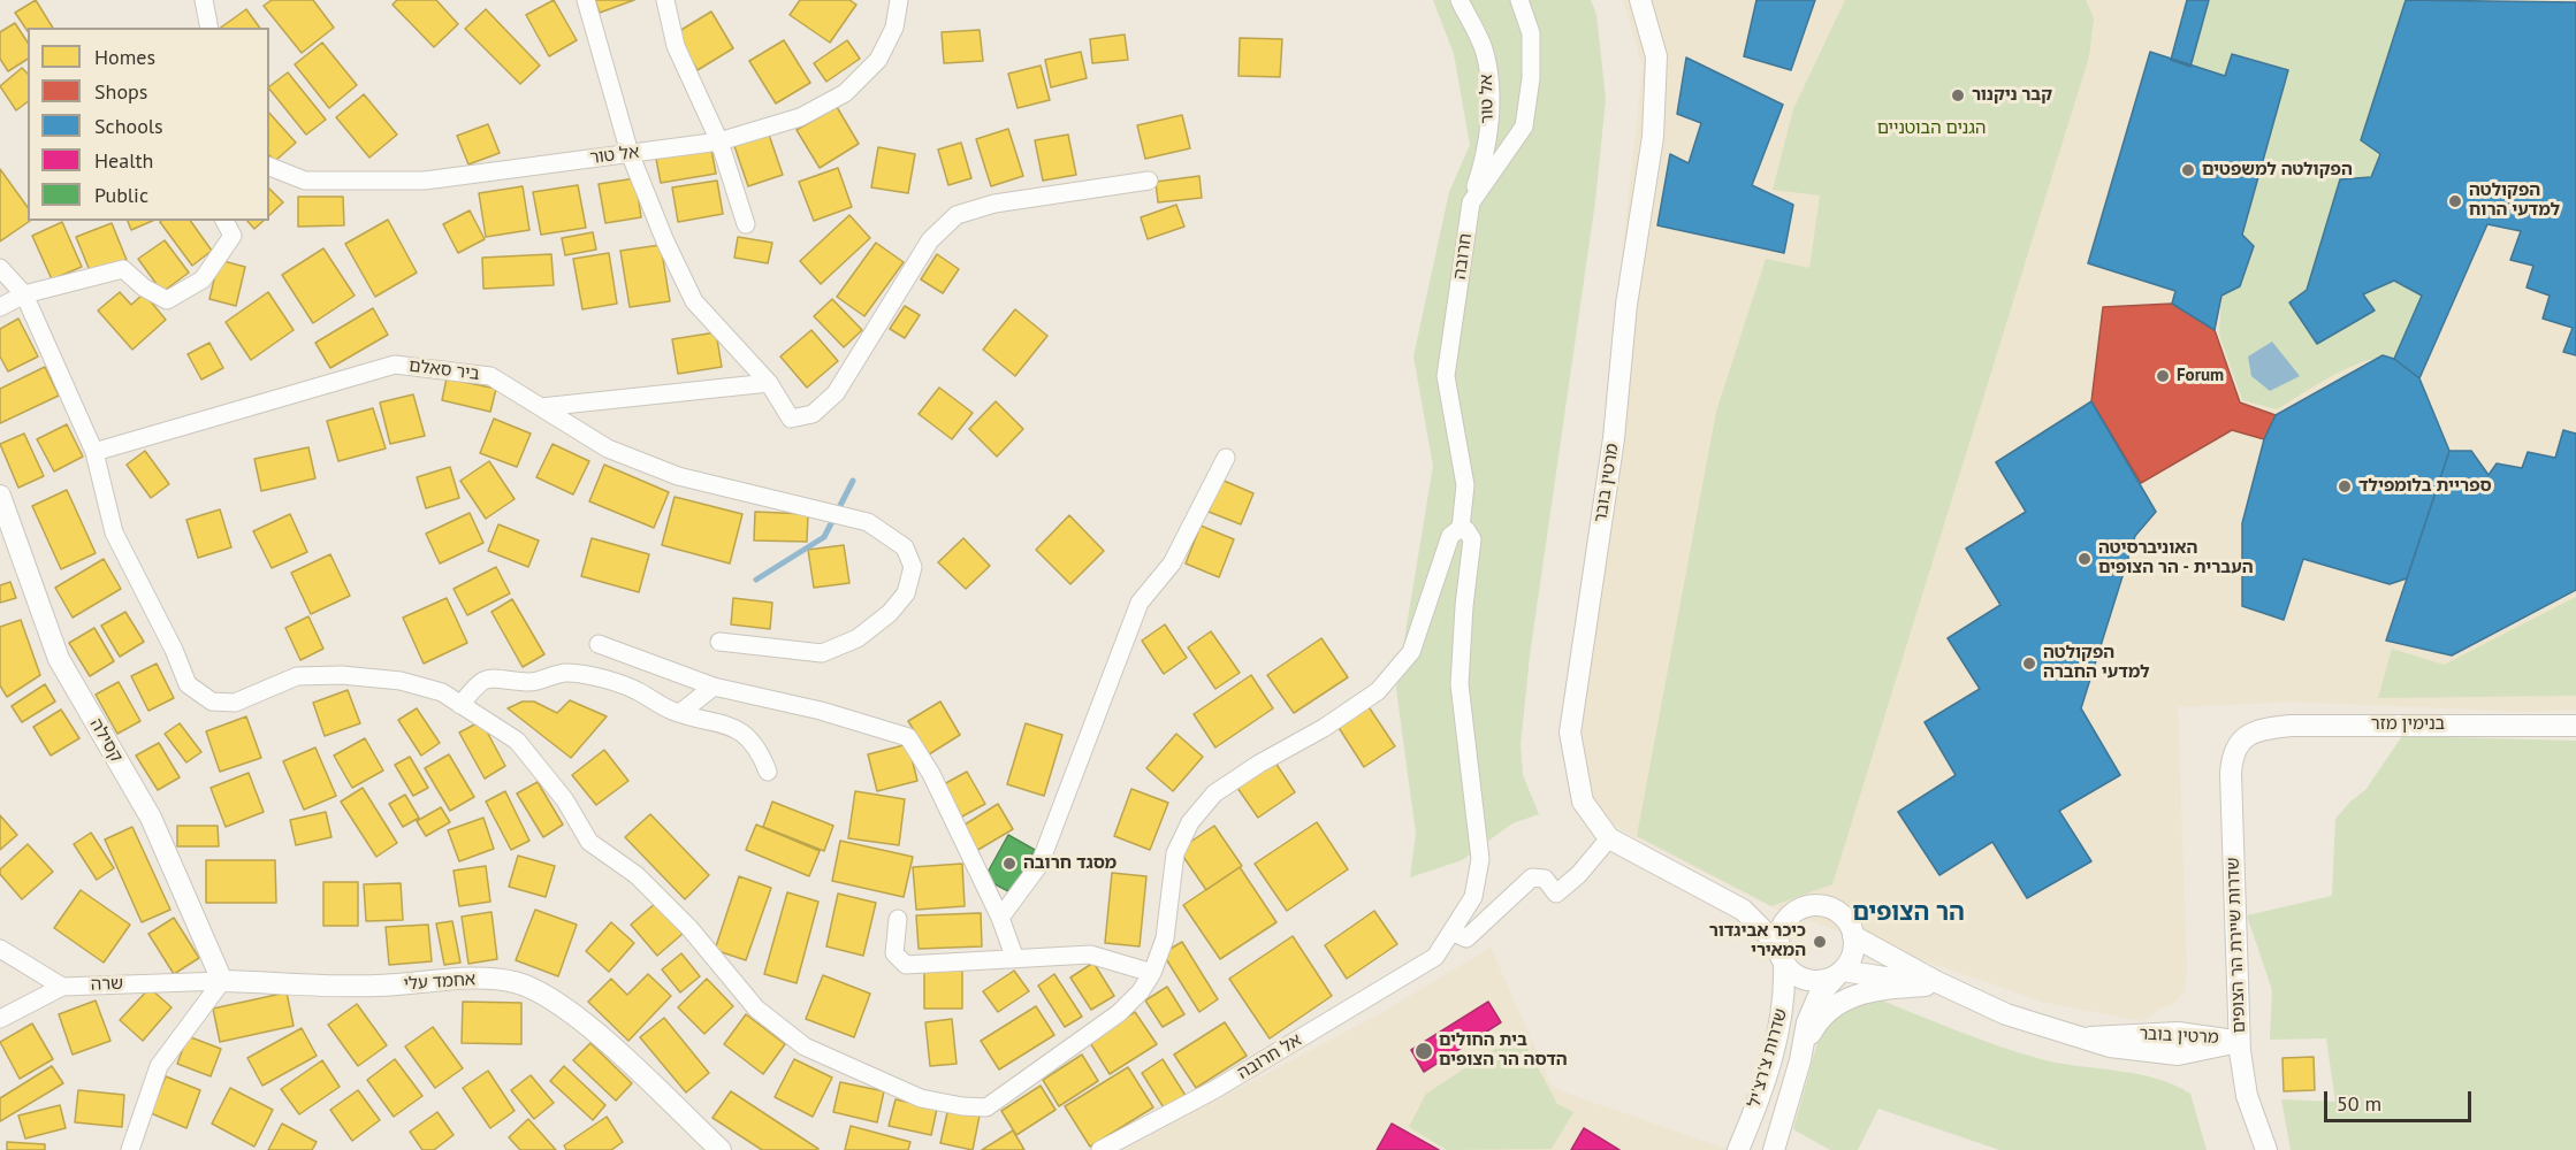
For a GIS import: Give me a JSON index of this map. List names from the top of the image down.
{
  "streets": {
    "street": [
      "אל טור",
      "חרובה",
      "ביר סאלם",
      "מרטין בובר",
      "בנימין מזר",
      "קסילה",
      "שדרות שיירת הר הצופים",
      "אחמד עלי",
      "שרה",
      "אל חרובה",
      "שדרות צ'רצ'יל"
    ]
  },
  "crossings": [
    ["אל טור", "חרובה"],
    ["מרטין בובר", "שדרות שיירת הר הצופים"],
    ["מרטין בובר", "שדרות צ'רצ'יל"],
    ["בנימין מזר", "שדרות שיירת הר הצופים"],
    ["קסילה", "אחמד עלי"],
    ["קסילה", "שרה"],
    ["אחמד עלי", "שרה"]
  ],
  "districts": ["הר הצופים"],
  "parks": ["הגנים הבוטניים"],
  "places": [
    "קבר ניקנור",
    "הפקולטה למשפטים",
    "הפקולטה למדעי הרוח",
    "Forum",
    "ספריית בלומפילד",
    "האוניברסיטה העברית - הר הצופים",
    "הפקולטה למדעי החברה",
    "מסגד חרובה",
    "כיכר אביגדור המאירי",
    "בית החולים הדסה הר הצופים"
  ],
  "legend": [
    "Homes",
    "Shops",
    "Schools",
    "Health",
    "Public"
  ],
  "scale_bar": "50 m"
}
